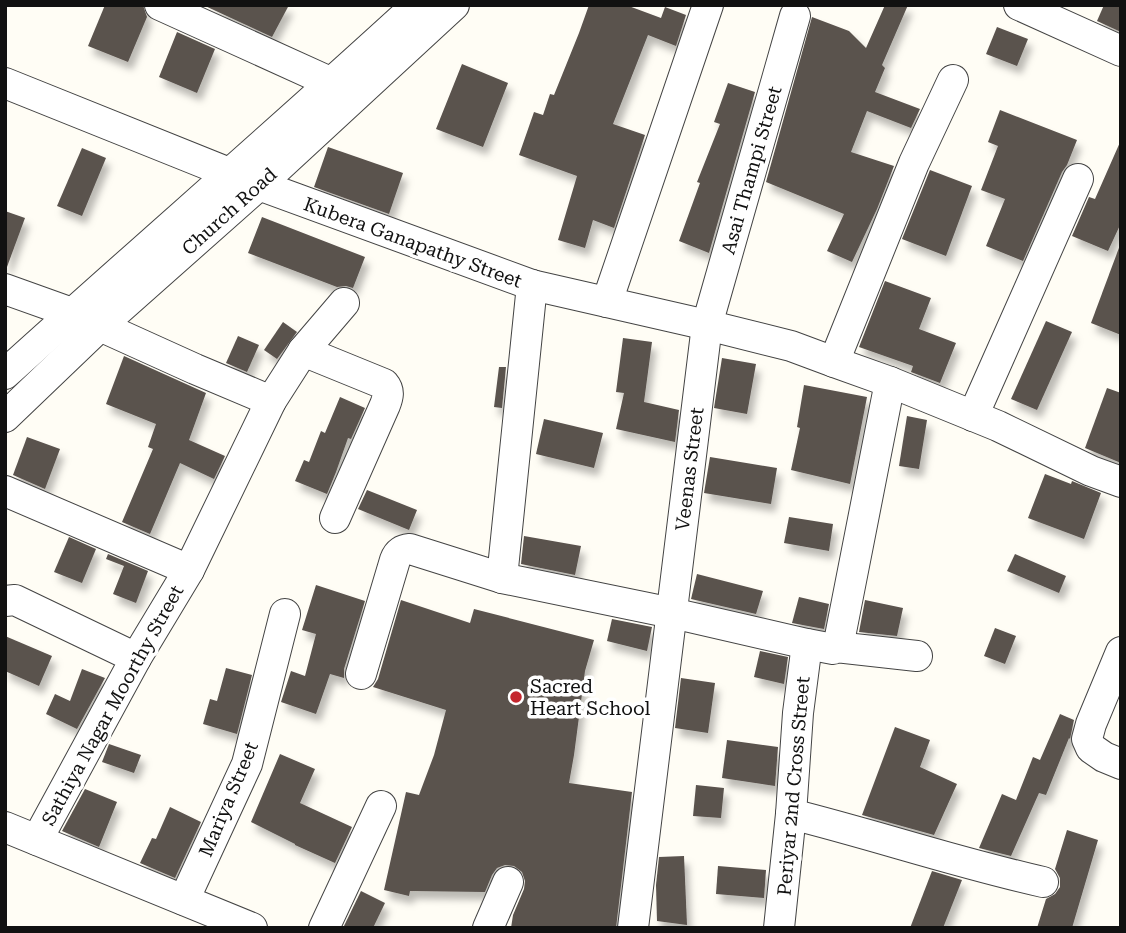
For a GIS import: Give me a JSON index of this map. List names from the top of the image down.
{
  "streets": {
    "street": [
      "Asai Thampi Street",
      "Church Road",
      "Kubera Ganapathy Street",
      "Veenas Street",
      "Sathiya Nagar Moorthy Street",
      "Periyar 2nd Cross Street",
      "Mariya Street"
    ]
  },
  "crossings": [
    ["Asai Thampi Street", "Kubera Ganapathy Street"],
    ["Asai Thampi Street", "Veenas Street"],
    ["Church Road", "Kubera Ganapathy Street"],
    ["Kubera Ganapathy Street", "Veenas Street"],
    ["Kubera Ganapathy Street", "Periyar 2nd Cross Street"]
  ],
  "places": ["Sacred Heart School"]
}
